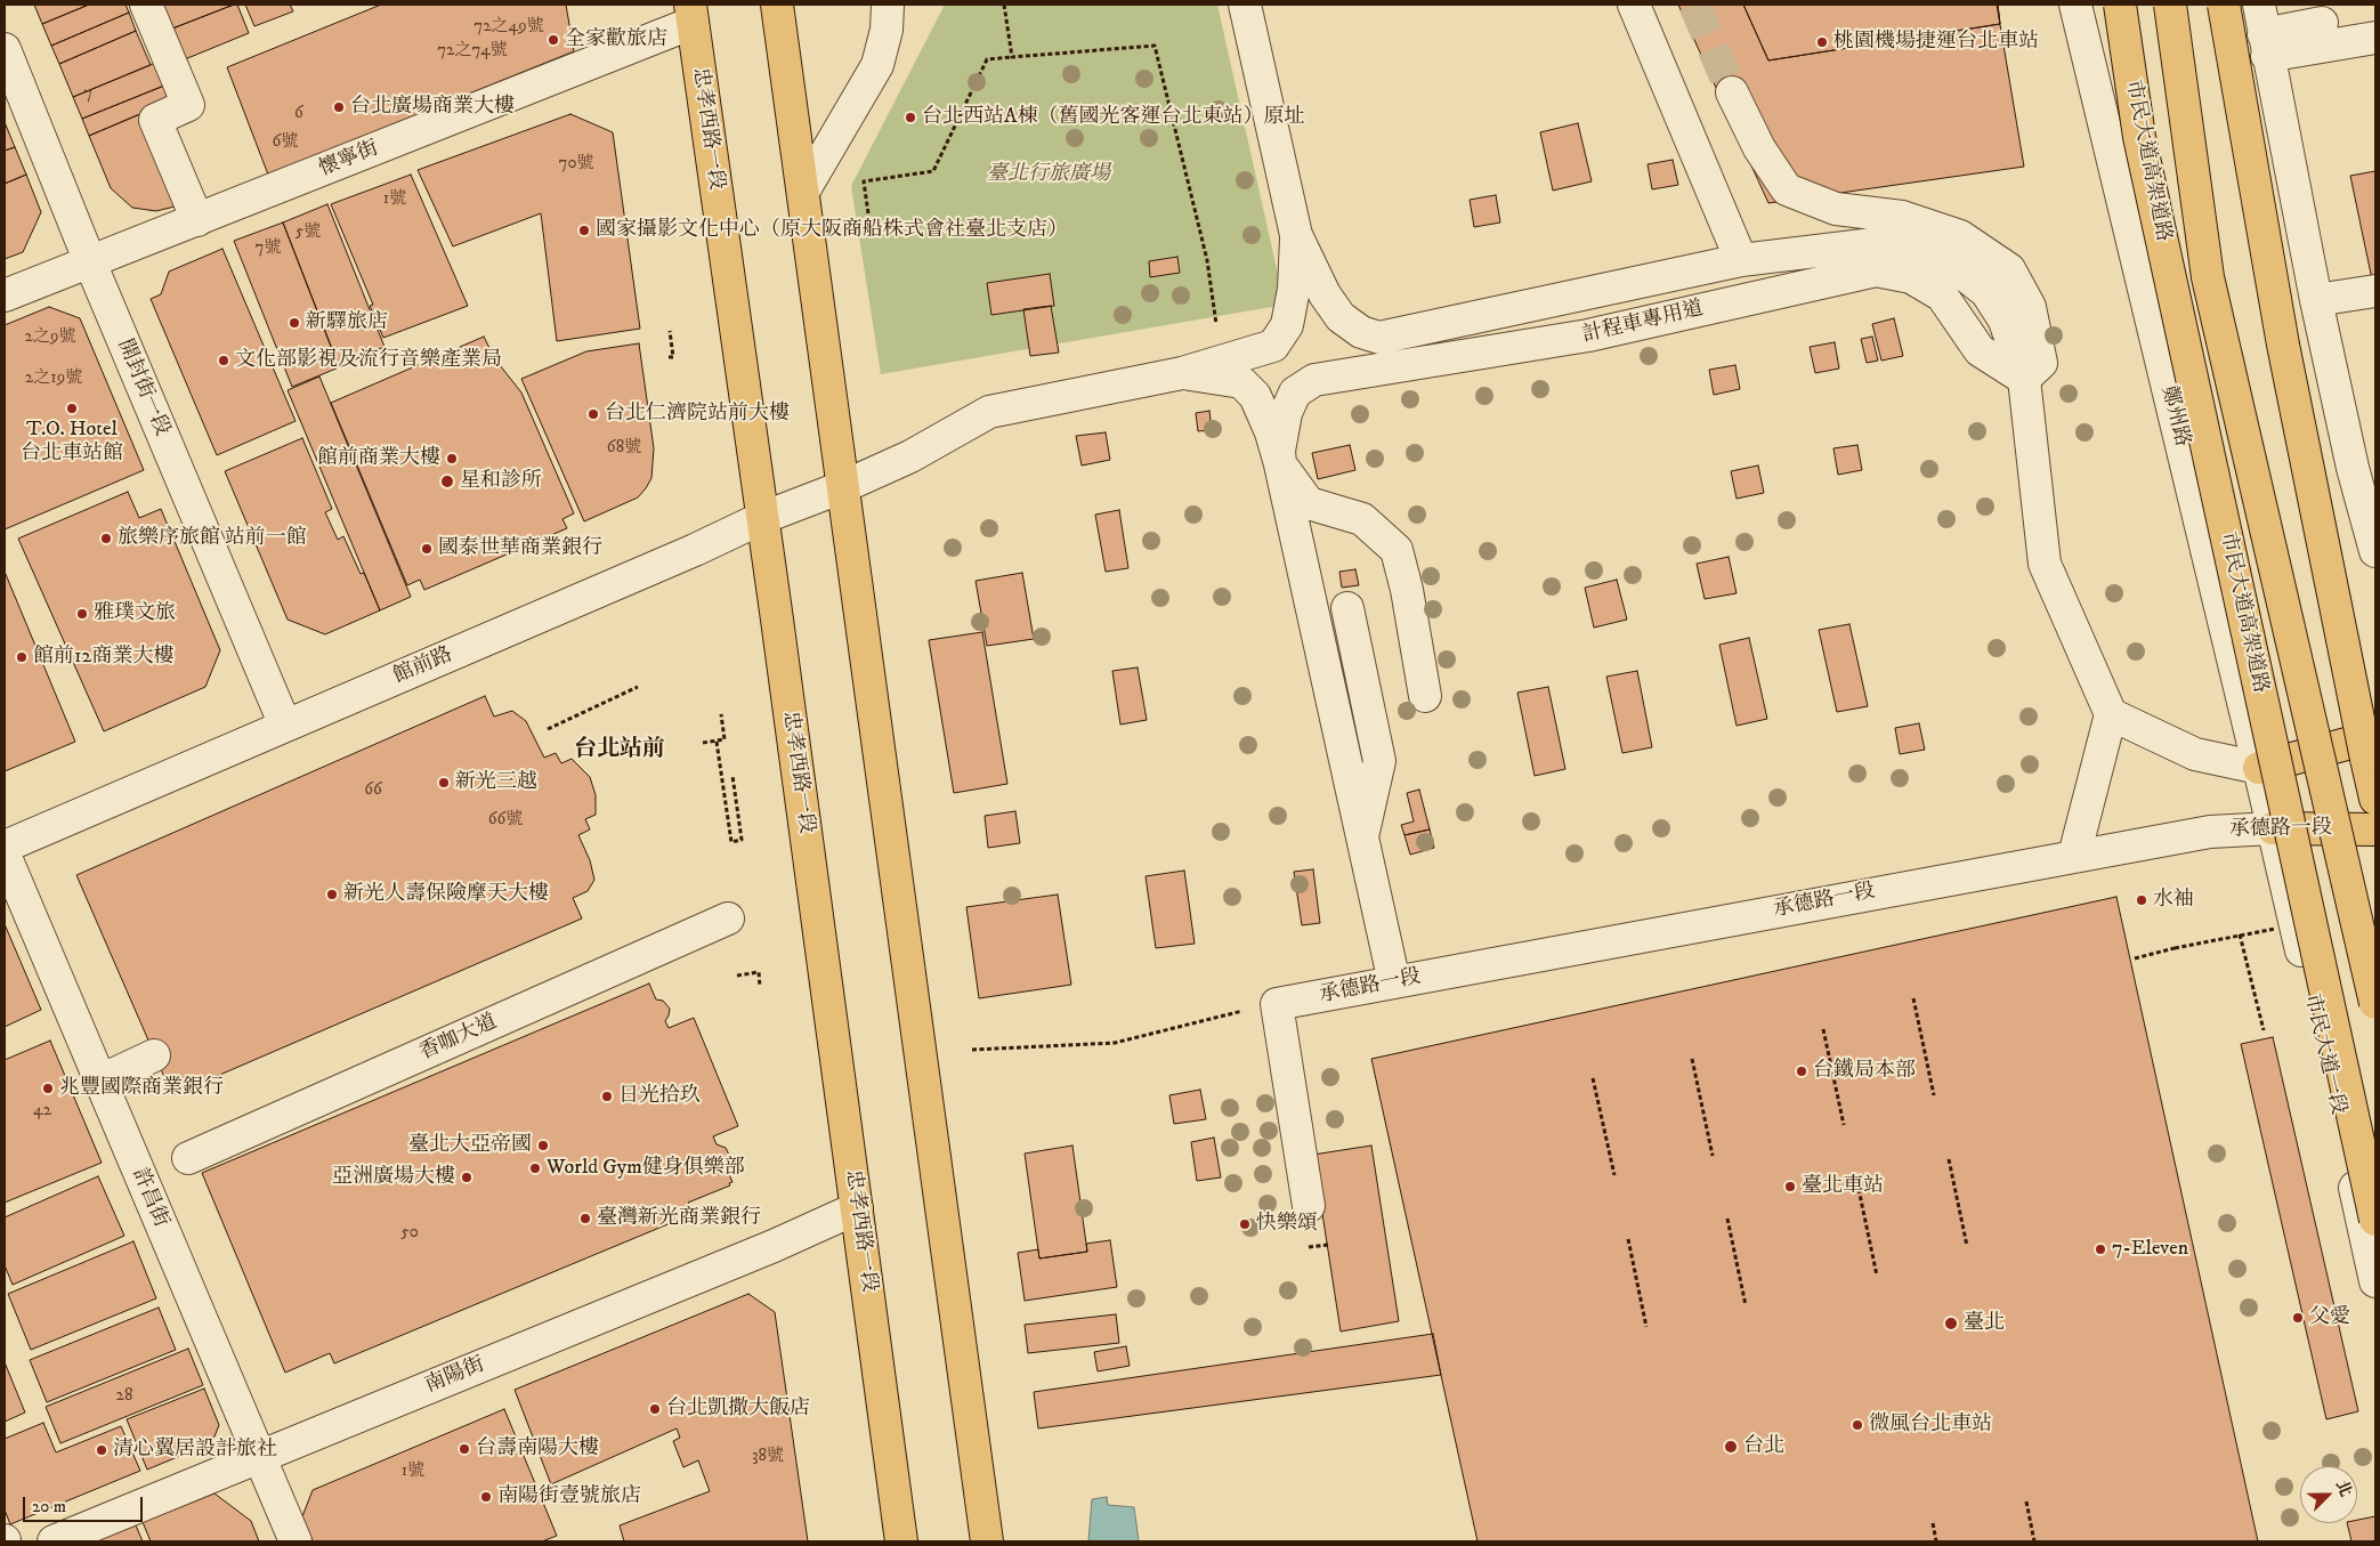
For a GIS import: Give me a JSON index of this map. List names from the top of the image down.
{
  "streets": {
    "main road": ["忠孝西路一段", "市民大道高架道路", "承德路一段"],
    "street": [
      "懷寧街",
      "計程車專用道",
      "開封街一段",
      "鄭州路",
      "館前路",
      "香咖大道",
      "市民大道一段",
      "許昌街",
      "南陽街"
    ]
  },
  "crossings": [
    ["忠孝西路一段", "懷寧街"],
    ["忠孝西路一段", "館前路"],
    ["忠孝西路一段", "南陽街"],
    ["懷寧街", "開封街一段"],
    ["開封街一段", "館前路"],
    ["鄭州路", "承德路一段"],
    ["鄭州路", "市民大道一段"],
    ["承德路一段", "市民大道一段"],
    ["許昌街", "南陽街"]
  ],
  "districts": ["台北站前"],
  "parks": ["臺北行旅廣場"],
  "places": [
    "全家歡旅店",
    "桃園機場捷運台北車站",
    "台北廣場商業大樓",
    "台北西站A棟（舊國光客運台北東站）原址",
    "國家攝影文化中心（原大阪商船株式會社臺北支店）",
    "新驛旅店",
    "文化部影視及流行音樂產業局",
    "T.O. Hotel 台北車站館",
    "台北仁濟院站前大樓",
    "館前商業大樓",
    "星和診所",
    "旅樂序旅館 站前一館",
    "國泰世華商業銀行",
    "雅璞文旅",
    "館前12商業大樓",
    "新光三越",
    "新光人壽保險摩天大樓",
    "水袖",
    "台鐵局本部",
    "兆豐國際商業銀行",
    "日光拾玖",
    "臺北大亞帝國",
    "World Gym健身俱樂部",
    "亞洲廣場大樓",
    "臺北車站",
    "臺灣新光商業銀行",
    "快樂頌",
    "7-Eleven",
    "父愛",
    "臺北",
    "台北凱撒大飯店",
    "微風台北車站",
    "台北",
    "台壽南陽大樓",
    "清心翼居設計旅社",
    "南陽街壹號旅店"
  ],
  "house_numbers": [
    "72之49號",
    "72之74號",
    "7",
    "6",
    "6號",
    "70號",
    "1號",
    "5號",
    "7號",
    "2之9號",
    "2之19號",
    "68號",
    "66",
    "66號",
    "42",
    "50",
    "28",
    "38號",
    "1號"
  ],
  "scale_bar": "20 m",
  "north": "top right"
}
